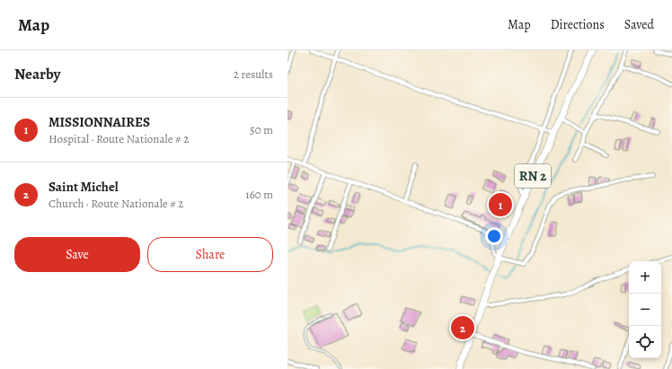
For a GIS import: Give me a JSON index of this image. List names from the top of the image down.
{
  "streets": {
    "main road": ["RN 2"]
  },
  "page": {
    "header": "Map",
    "nav": ["Map", "Directions", "Saved"],
    "heading": ["Nearby", "2 results"],
    "list": [
      {
        "mark": "1",
        "name": "MISSIONNAIRES",
        "note": "Hospital · Route Nationale # 2",
        "value": "50 m"
      },
      {
        "mark": "2",
        "name": "Saint Michel",
        "note": "Church · Route Nationale # 2",
        "value": "160 m"
      }
    ],
    "pins": ["1", "2"],
    "buttons": ["Save", "Share"],
    "map_buttons": ["+", "−"]
  }
}
